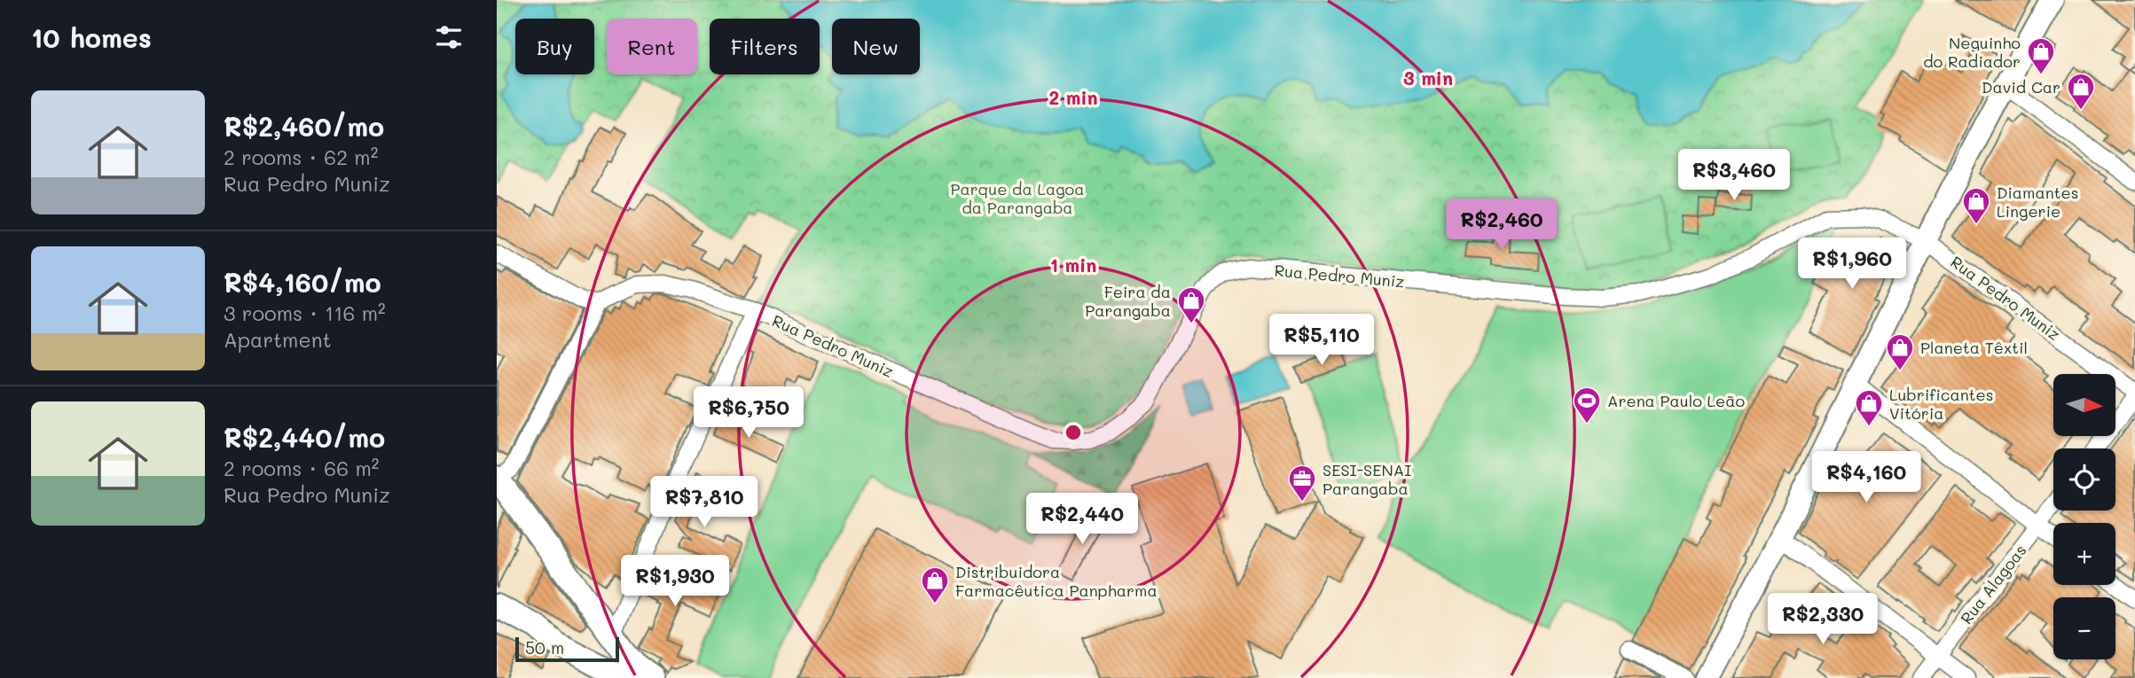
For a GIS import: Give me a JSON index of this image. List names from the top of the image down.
{
  "streets": {
    "street": ["Rua Pedro Muniz", "Rua Alagoas"]
  },
  "parks": ["Parque da Lagoa da Parangaba"],
  "places": {
    "shop": [
      "Neguinho do Radiador",
      "David Car",
      "Diamantes Lingerie",
      "Feira da Parangaba",
      "Planeta Têxtil",
      "Lubrificantes Vitória",
      "Distribuidora Farmacêutica Panpharma"
    ],
    "sports": ["Arena Paulo Leão"],
    "office": ["SESI-SENAI Parangaba"]
  },
  "scale_bar": "50 m",
  "north": "right",
  "page": {
    "heading": "10 homes",
    "chip": [
      "Buy",
      "Rent",
      "Filters",
      "New"
    ],
    "list": [
      {
        "name": "R$2,460/mo",
        "note": "2 rooms · 62 m² · Rua Pedro Muniz"
      },
      {
        "name": "R$4,160/mo",
        "note": "3 rooms · 116 m² · Apartment"
      },
      {
        "name": "R$2,440/mo",
        "note": "2 rooms · 66 m² · Rua Pedro Muniz"
      }
    ],
    "price": [
      "R$3,460",
      "R$2,460",
      "R$1,960",
      "R$5,110",
      "R$6,750",
      "R$4,160",
      "R$7,810",
      "R$2,440",
      "R$1,930",
      "R$2,330"
    ],
    "map_buttons": ["+", "−"],
    "scale": "50 m"
  },
  "rings": ["3 min", "2 min", "1 min"]
}
